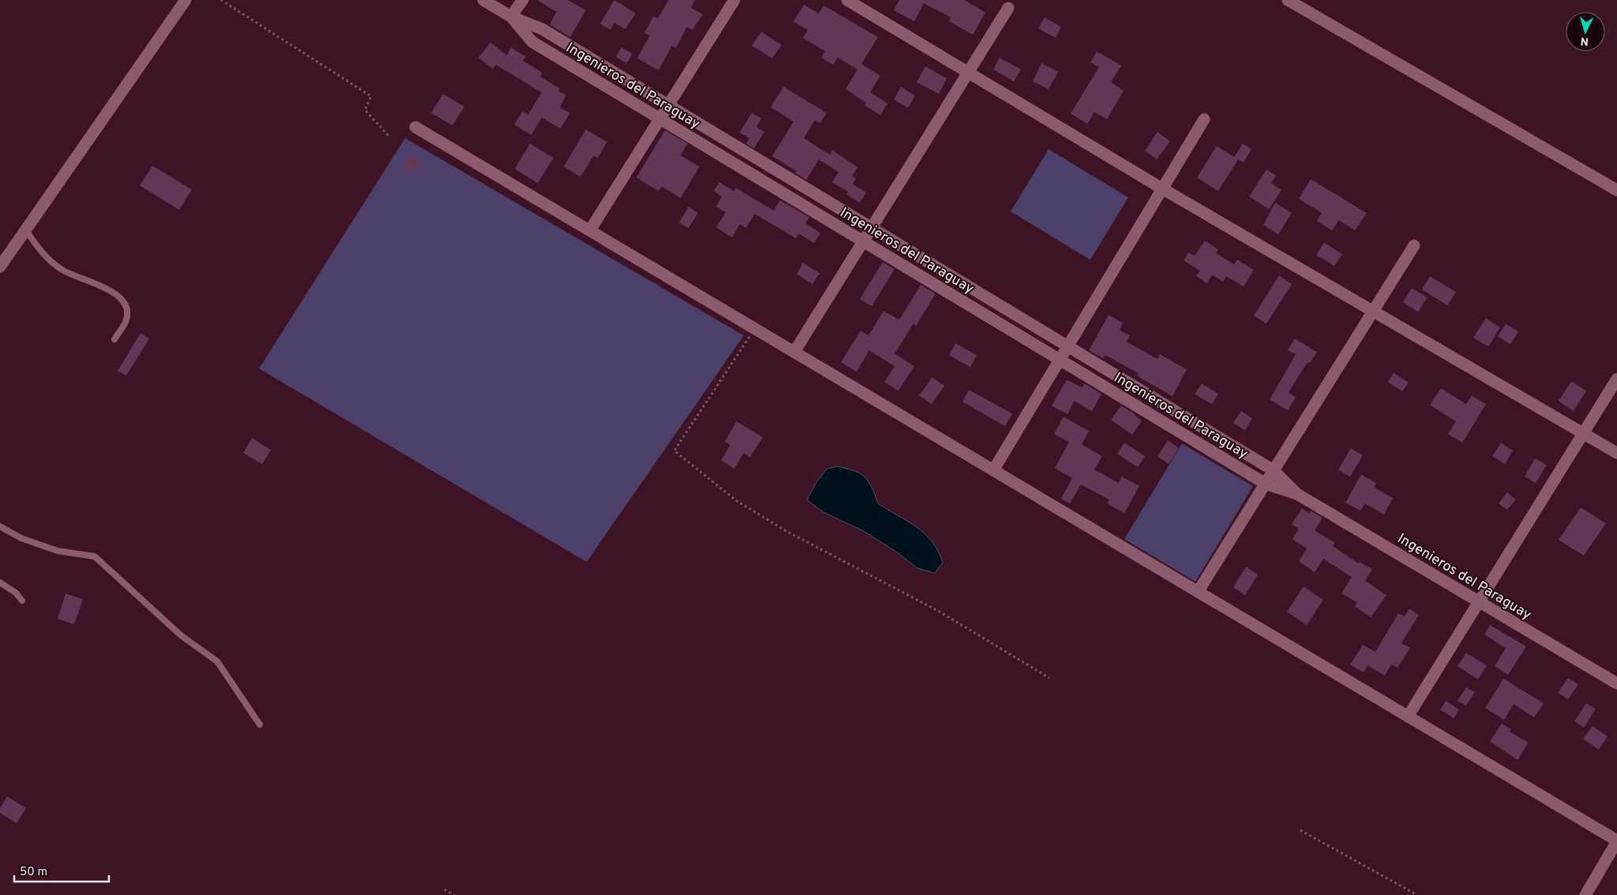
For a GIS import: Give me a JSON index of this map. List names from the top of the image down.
{
  "streets": {
    "street": ["Ingenieros del Paraguay"]
  },
  "scale_bar": "50 m",
  "north": "bottom"
}
